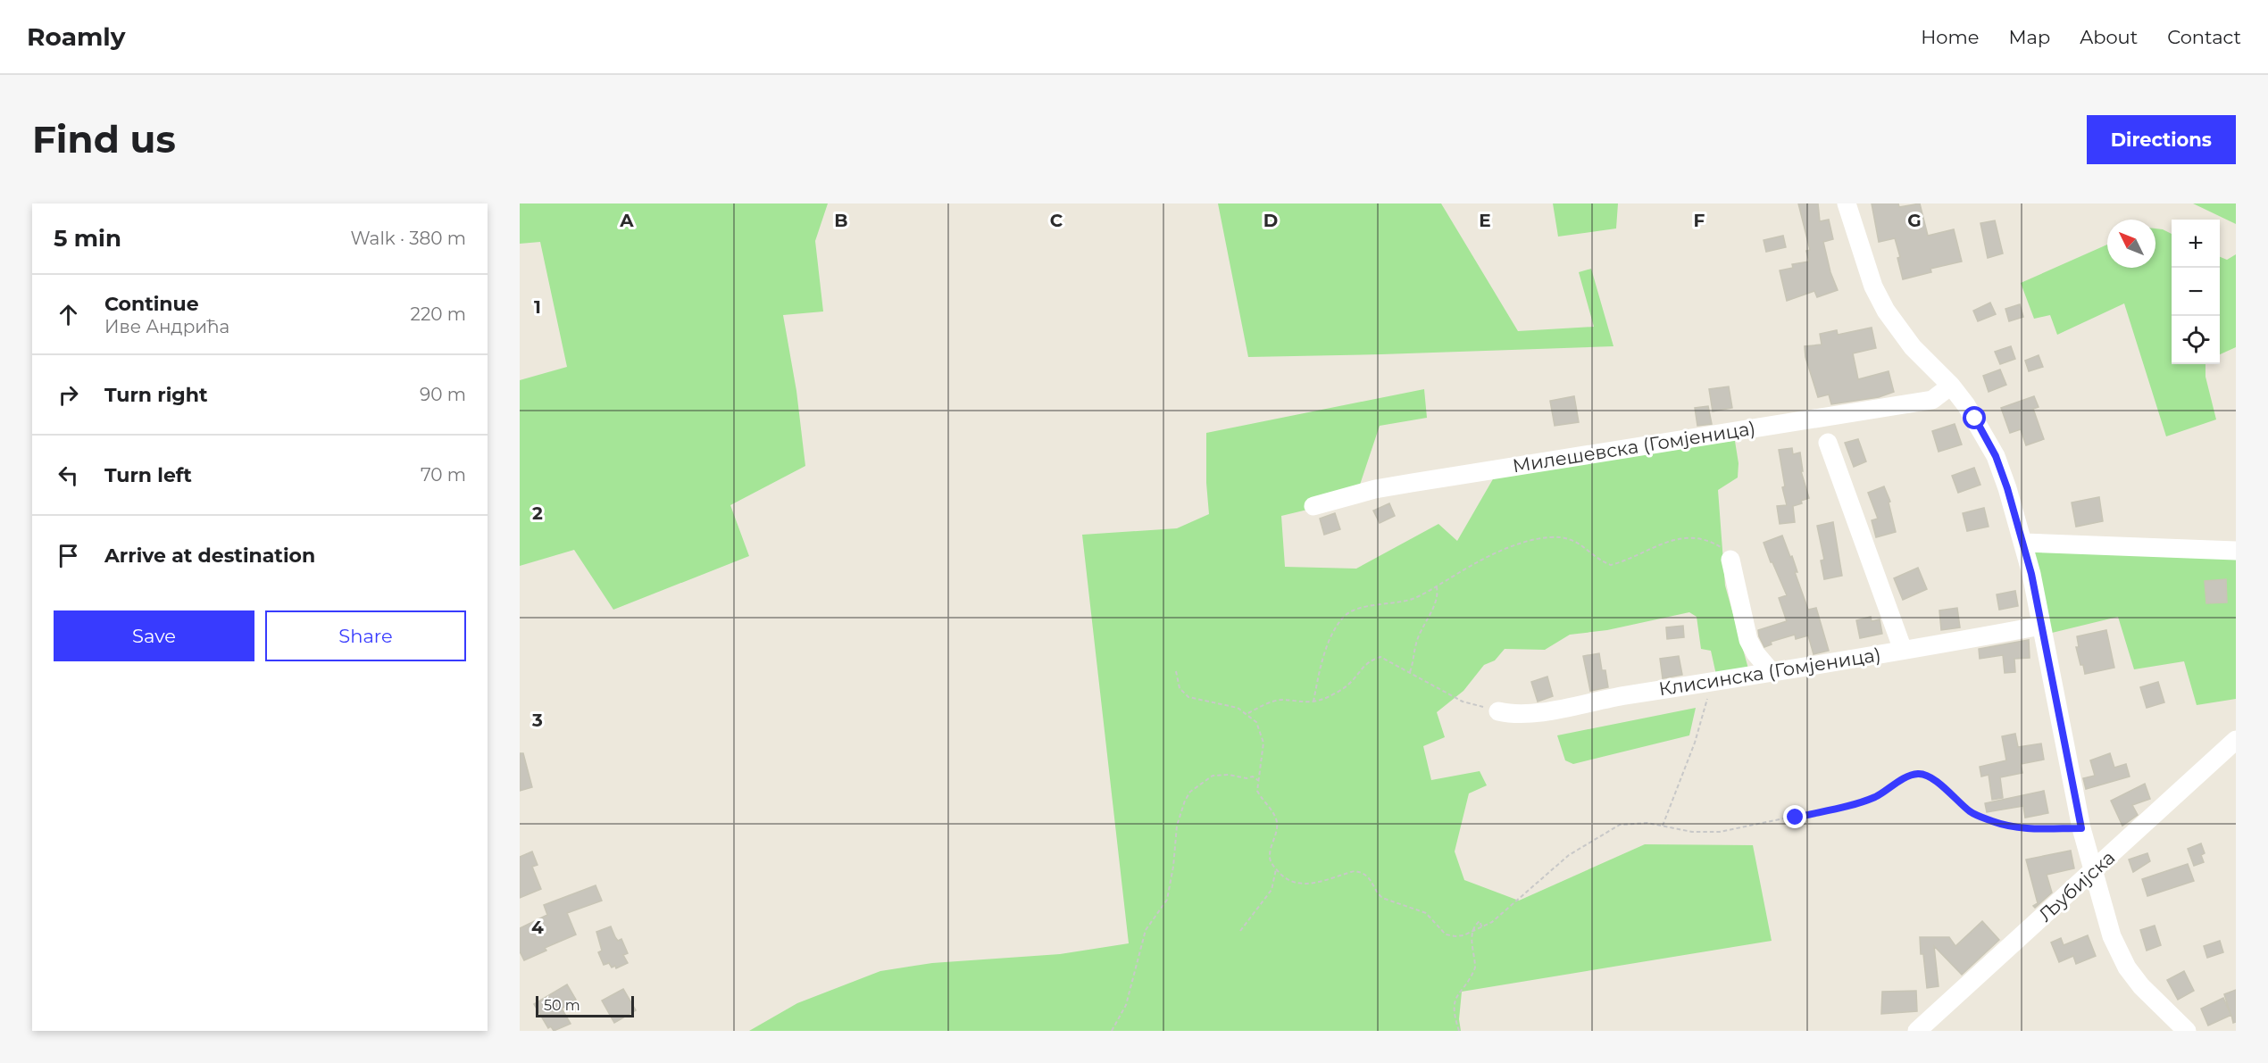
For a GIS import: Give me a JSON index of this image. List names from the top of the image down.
{
  "streets": {
    "street": ["Милешевска (Гомјеница)", "Клисинска (Гомјеница)", "Љубијска"]
  },
  "scale_bar": "50 m",
  "north": "top left",
  "page": {
    "header": "Roamly",
    "nav": [
      "Home",
      "Map",
      "About",
      "Contact"
    ],
    "buttons": [
      "Directions",
      ["Save", "Share"]
    ],
    "title": "Find us",
    "heading": ["5 min", "Walk · 380 m"],
    "map_buttons": ["+", "−"],
    "list": [
      ["Continue", "Иве Андрића", "220 m"],
      ["Turn right", "90 m"],
      ["Turn left", "70 m"],
      "Arrive at destination"
    ],
    "scale": "50 m"
  },
  "grid": {
    "columns": [
      "A",
      "B",
      "C",
      "D",
      "E",
      "F",
      "G"
    ],
    "rows": [
      "1",
      "2",
      "3",
      "4"
    ]
  }
}
